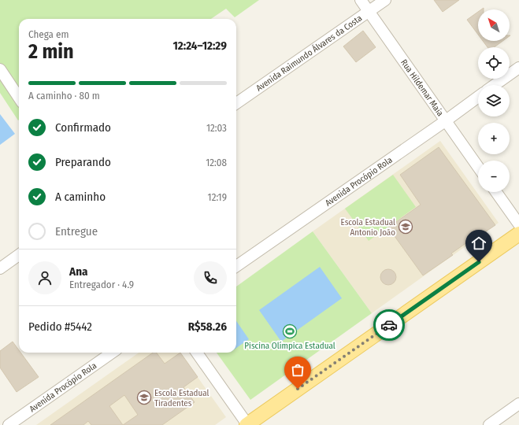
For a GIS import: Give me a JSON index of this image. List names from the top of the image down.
{
  "streets": {
    "street": ["Avenida Raimundo Álvares da Costa", "Rua Hildemar Maia", "Avenida Procópio Rola"]
  },
  "crossings": [
    ["Avenida Raimundo Álvares da Costa", "Rua Hildemar Maia"],
    ["Rua Hildemar Maia", "Avenida Procópio Rola"]
  ],
  "places": {
    "school or university": ["Escola Estadual Antonio João", "Escola Estadual Tiradentes"],
    "sports": ["Piscina Olímpica Estadual"]
  },
  "north": "top left",
  "page": {
    "map_buttons": ["+", "−"],
    "heading": ["2 min", "Chega em", "12:24–12:29"],
    "panel": [
      "Ana",
      "Entregador · 4.9",
      "Pedido #5442",
      "R$58.26"
    ],
    "bar": "A caminho · 80 m",
    "list": [
      ["Confirmado", "12:03"],
      ["Preparando", "12:08"],
      ["A caminho", "12:19"],
      "Entregue"
    ]
  }
}
